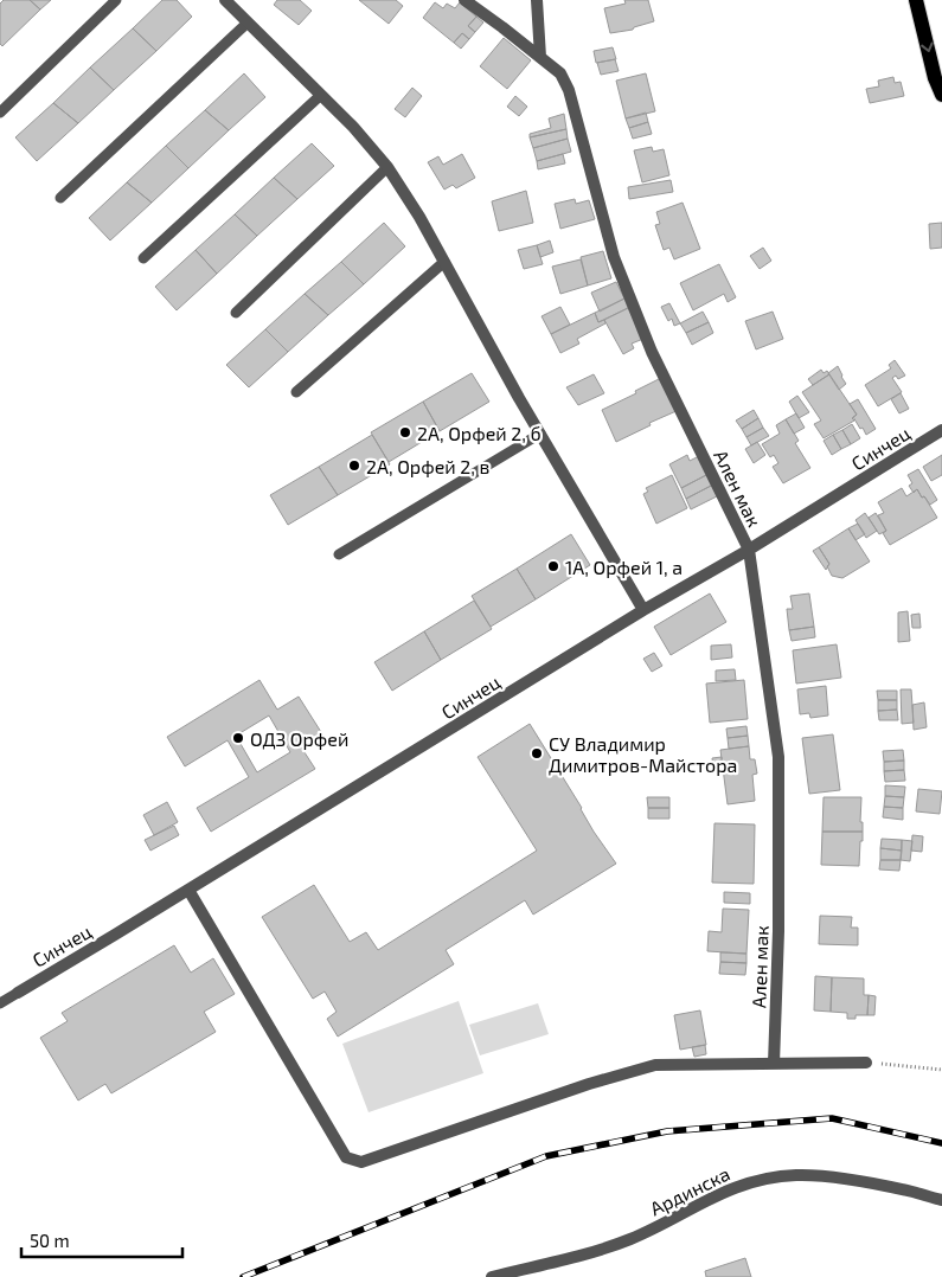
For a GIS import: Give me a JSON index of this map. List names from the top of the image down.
{
  "streets": {
    "street": ["Синчец", "Ален мак", "Ардинска"]
  },
  "crossings": [
    ["Синчец", "Ален мак"]
  ],
  "places": [
    "2А, Орфей 2, б",
    "2А, Орфей 2, в",
    "1А, Орфей 1, а",
    "ОДЗ Орфей",
    "СУ Владимир Димитров-Майстора"
  ],
  "scale_bar": "50 m"
}
